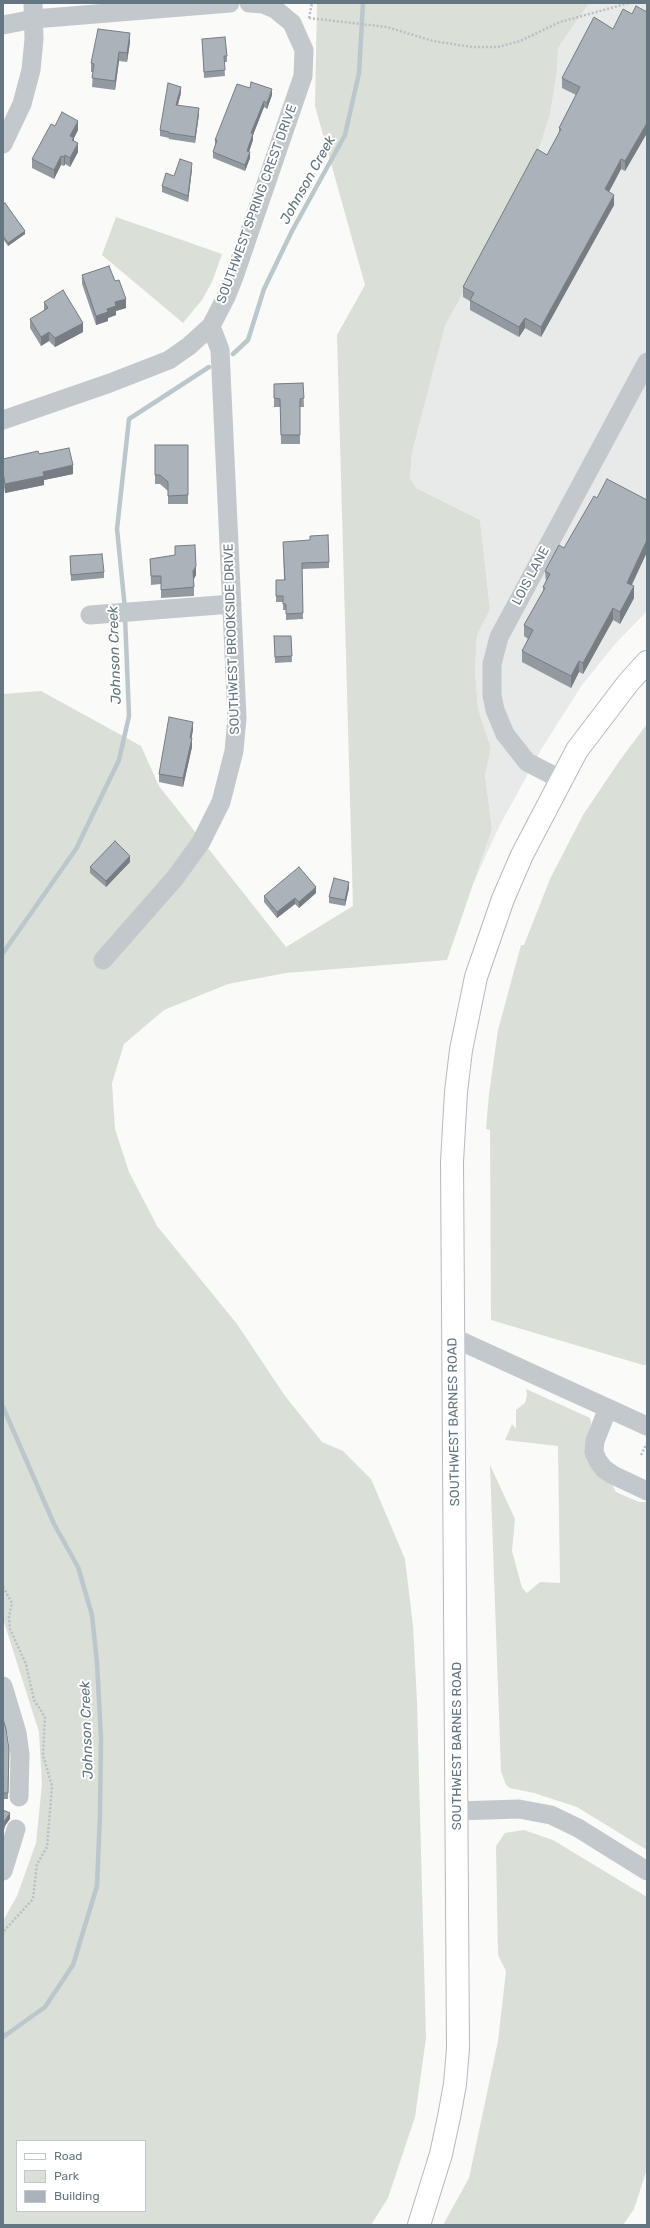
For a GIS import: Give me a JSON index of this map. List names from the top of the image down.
{
  "streets": {
    "main road": ["SOUTHWEST BARNES ROAD"],
    "street": ["SOUTHWEST SPRING CREST DRIVE", "LOIS LANE", "SOUTHWEST BROOKSIDE DRIVE"]
  },
  "crossings": [
    ["SOUTHWEST SPRING CREST DRIVE", "SOUTHWEST BROOKSIDE DRIVE"],
    ["LOIS LANE", "SOUTHWEST BARNES ROAD"]
  ],
  "water": ["Johnson Creek"],
  "legend": ["Road", "Park", "Building"]
}
